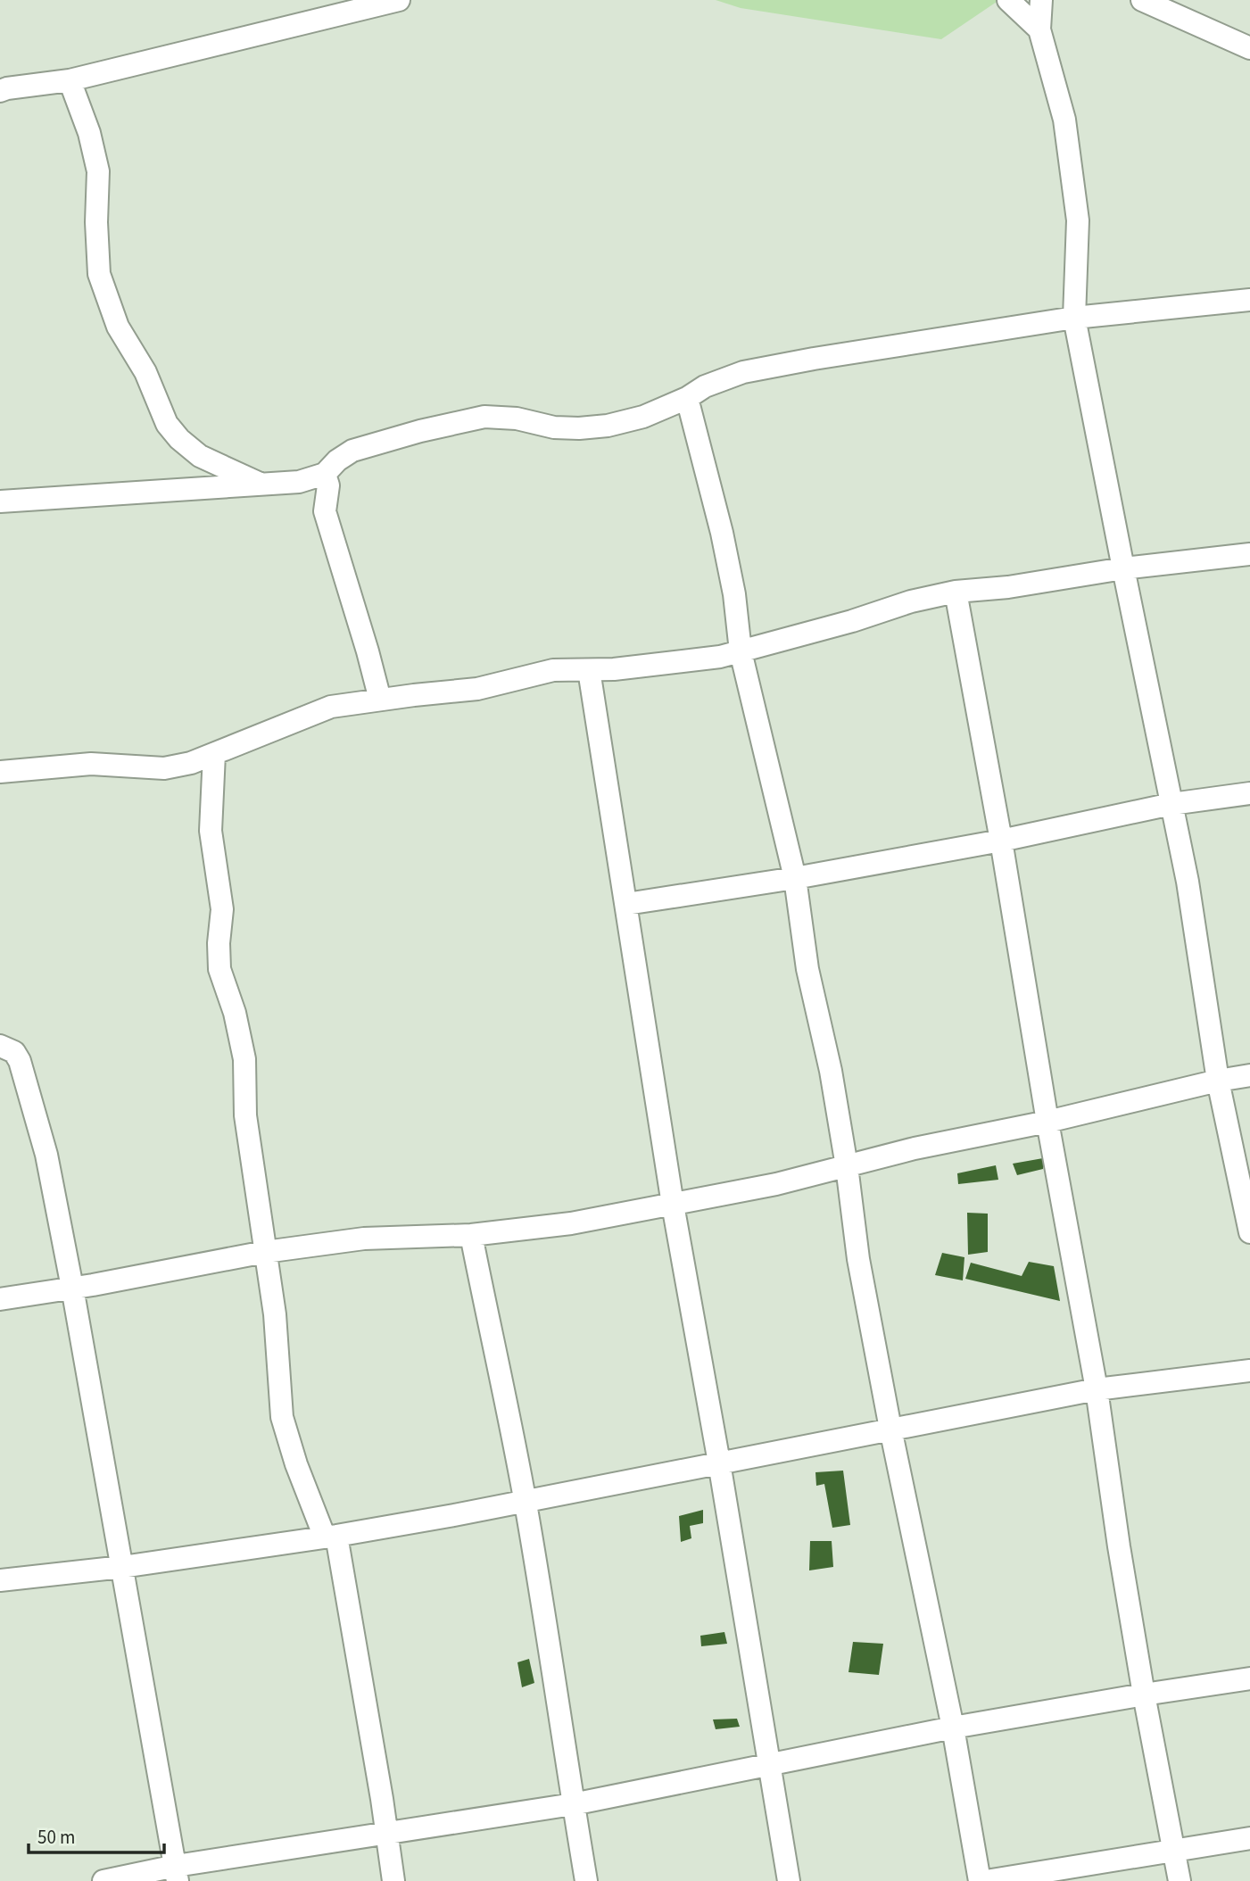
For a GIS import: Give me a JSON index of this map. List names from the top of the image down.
{
  "scale_bar": "50 m"
}
